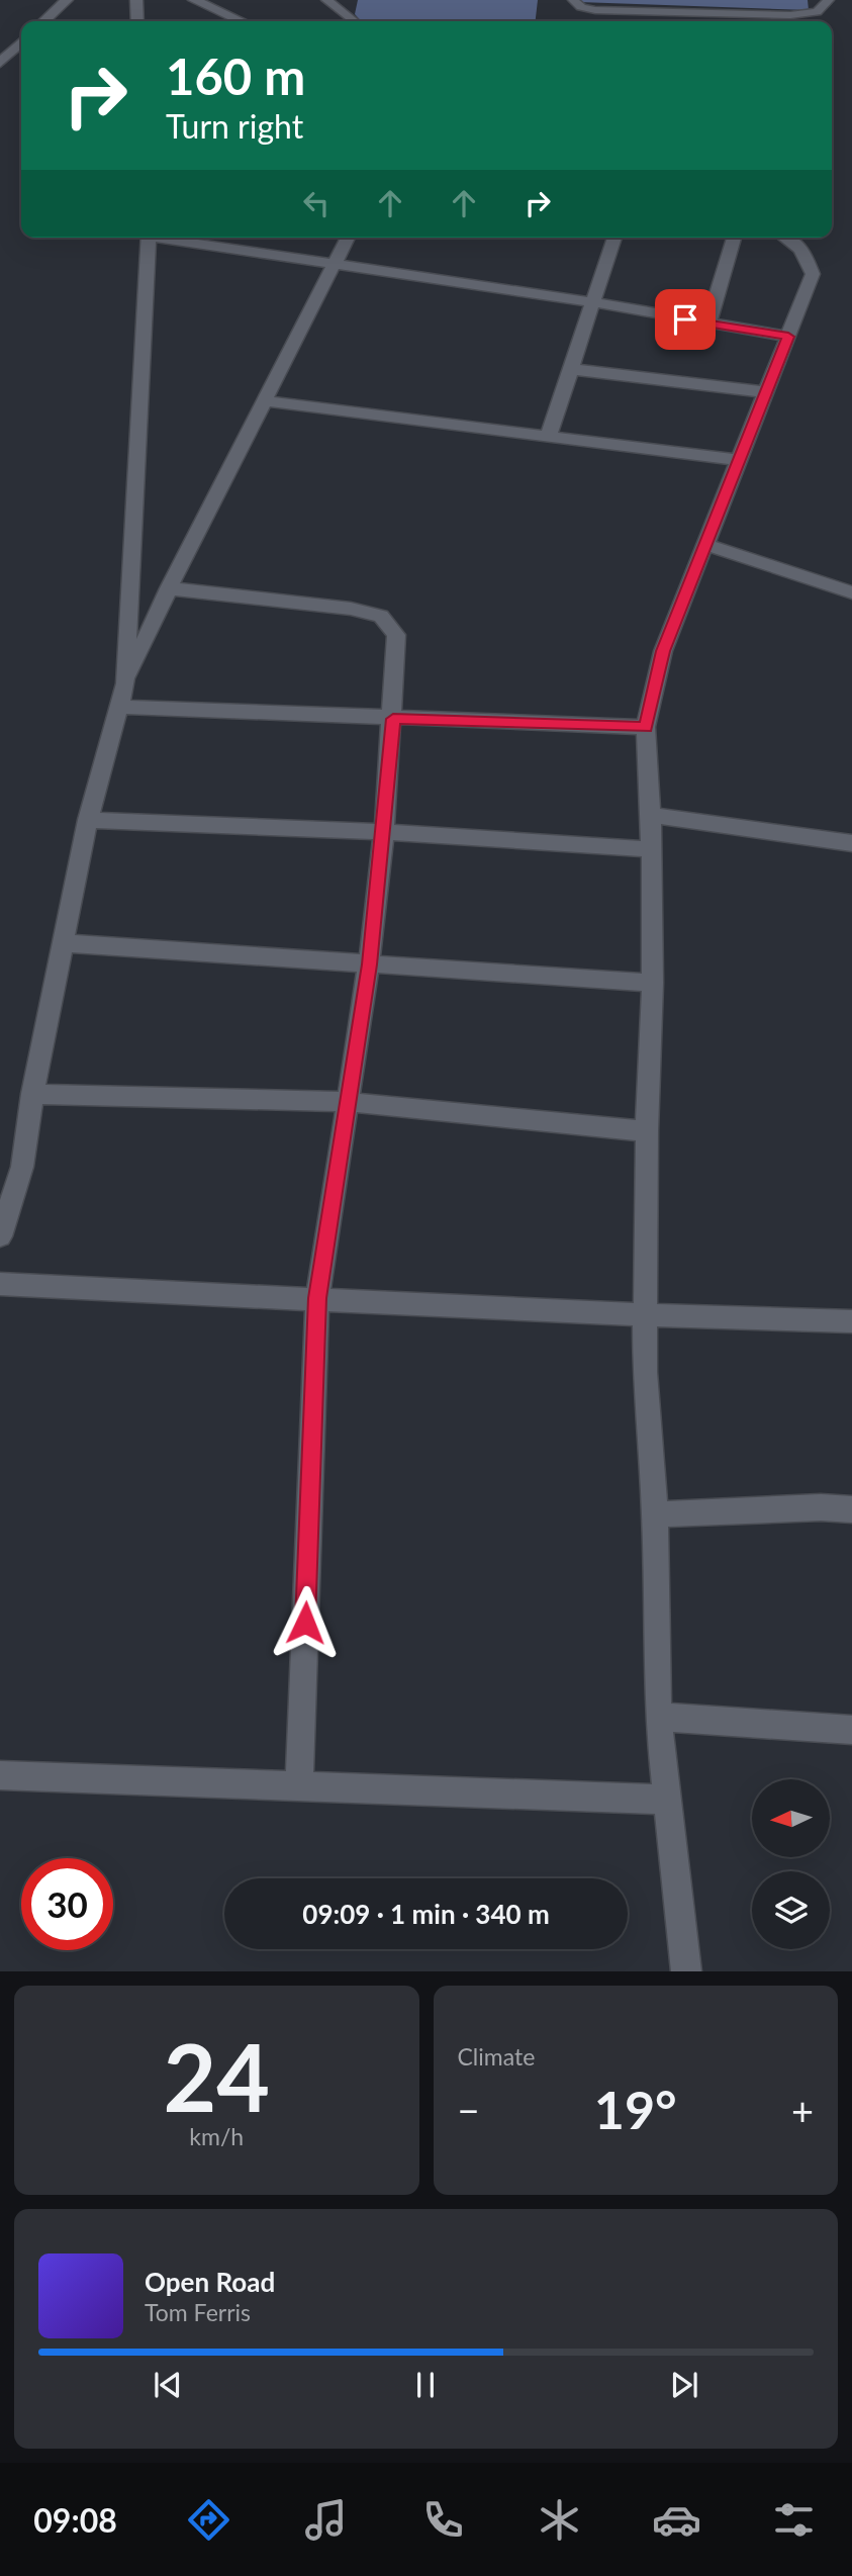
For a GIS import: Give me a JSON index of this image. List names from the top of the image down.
{
  "north": "left",
  "page": {
    "turn": ["160 m", "Turn right"],
    "limit": "30",
    "trip": "09:09 · 1 min · 340 m",
    "tile": [
      ["24", "km/h"],
      "Climate"
    ],
    "heat": ["−", "19°", "+"],
    "song": ["Open Road", "Tom Ferris"],
    "tabs": "09:08"
  }
}
